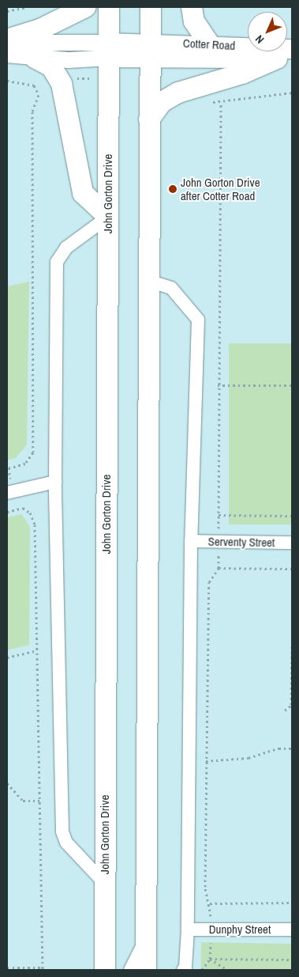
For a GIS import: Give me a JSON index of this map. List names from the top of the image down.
{
  "streets": {
    "main road": ["Cotter Road", "John Gorton Drive"],
    "street": ["Serventy Street", "Dunphy Street"]
  },
  "crossings": [
    ["Cotter Road", "John Gorton Drive"]
  ],
  "places": ["John Gorton Drive after Cotter Road"],
  "north": "bottom left"
}
